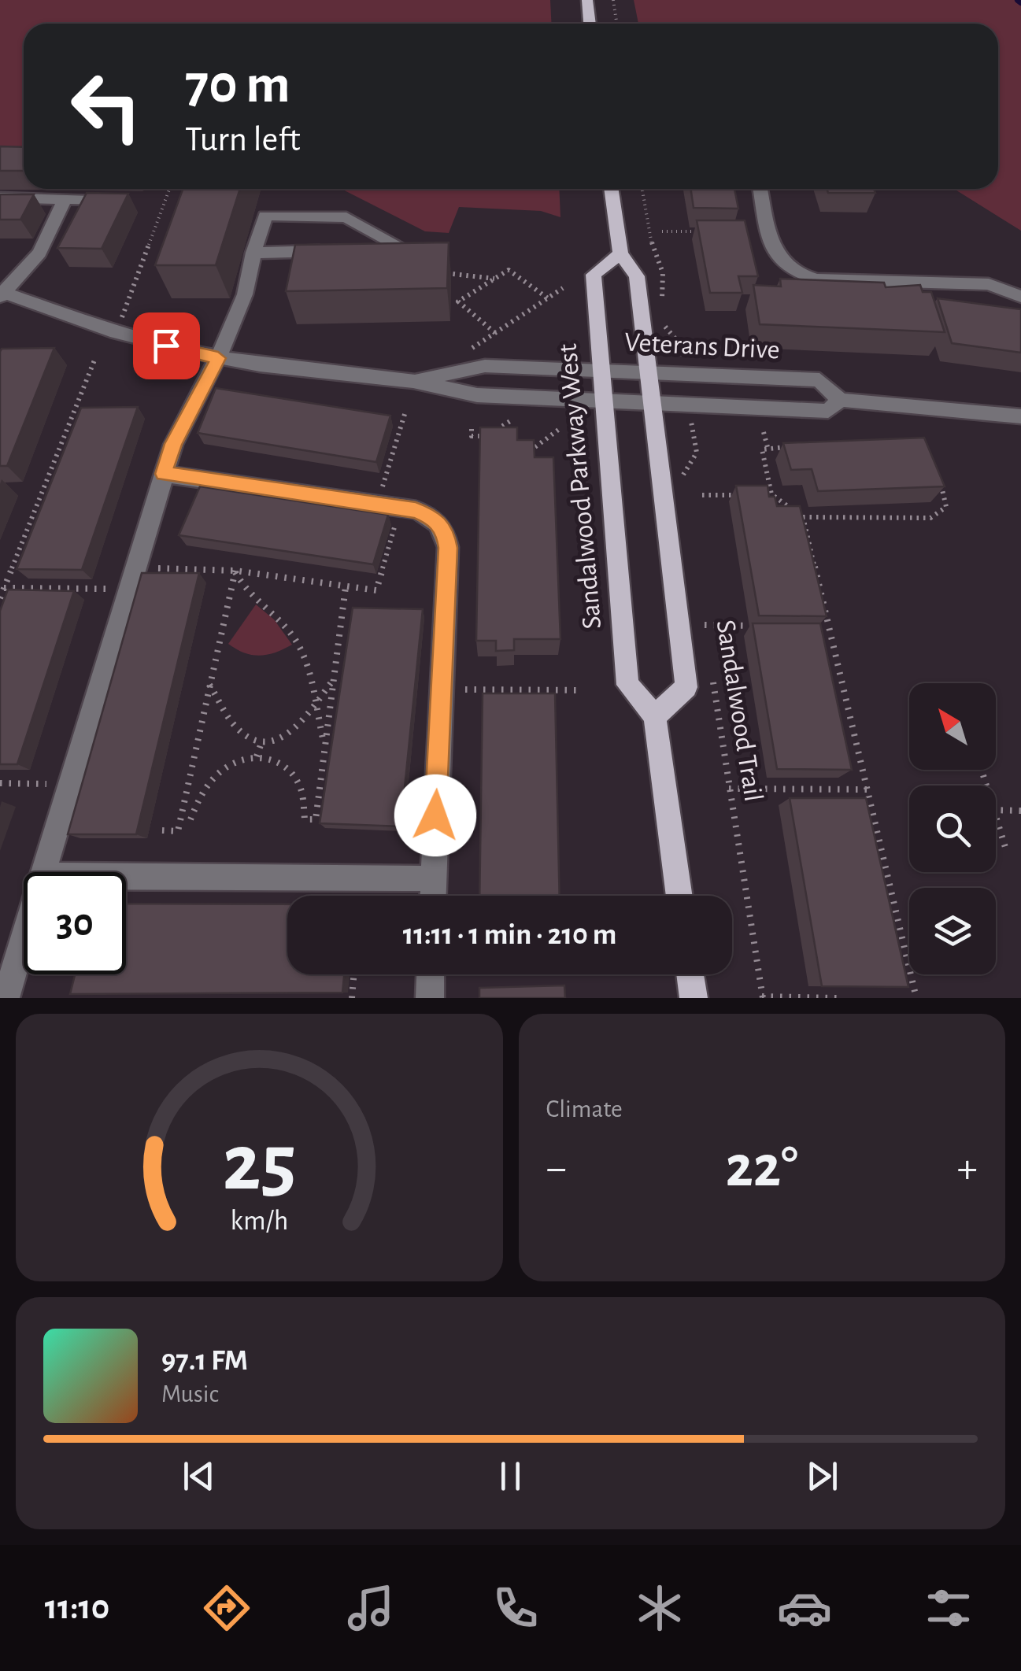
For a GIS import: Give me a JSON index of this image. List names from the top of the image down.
{
  "streets": {
    "main road": ["Sandalwood Parkway West"],
    "street": ["Veterans Drive"],
    "path": ["Sandalwood Trail"]
  },
  "crossings": [
    ["Veterans Drive", "Sandalwood Parkway West"]
  ],
  "north": "top left",
  "page": {
    "turn": ["70 m", "Turn left"],
    "limit": "30",
    "trip": "11:11 · 1 min · 210 m",
    "tile": "Climate",
    "heat": ["−", "22°", "+"],
    "song": ["97.1 FM", "Music"],
    "tabs": "11:10",
    "gauge": ["25", "km/h"]
  }
}
